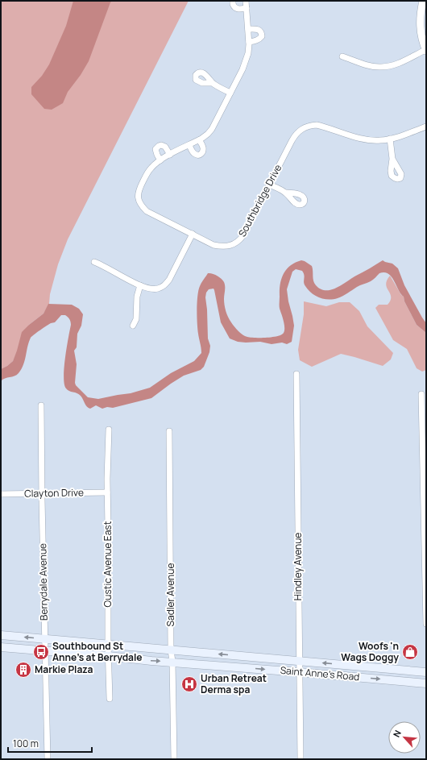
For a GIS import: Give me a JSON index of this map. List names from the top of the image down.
{
  "streets": {
    "main road": ["Saint Anne's Road"],
    "street": [
      "Southbridge Drive",
      "Clayton Drive",
      "Oustic Avenue East",
      "Hindley Avenue",
      "Berrydale Avenue",
      "Sadler Avenue"
    ]
  },
  "crossings": [
    ["Clayton Drive", "Oustic Avenue East"],
    ["Clayton Drive", "Berrydale Avenue"],
    ["Oustic Avenue East", "Saint Anne's Road"],
    ["Hindley Avenue", "Saint Anne's Road"],
    ["Berrydale Avenue", "Saint Anne's Road"],
    ["Sadler Avenue", "Saint Anne's Road"]
  ],
  "places": {
    "bus stop": ["Southbound St Anne's at Berrydale"],
    "shop": ["Woofs 'n Wags Doggy"],
    "building": ["Markie Plaza"],
    "hospital": ["Urban Retreat Derma spa"]
  },
  "scale_bar": "100 m",
  "north": "top left"
}
